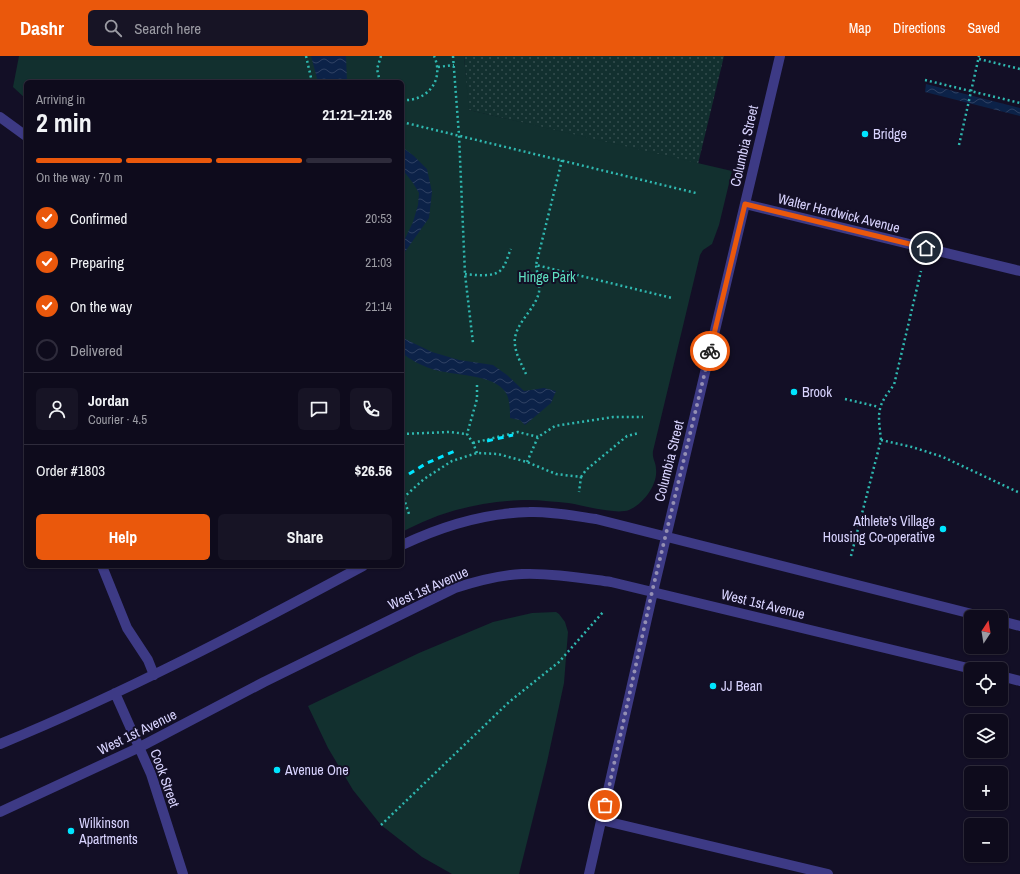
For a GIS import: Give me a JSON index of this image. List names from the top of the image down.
{
  "streets": {
    "street": [
      "Columbia Street",
      "Walter Hardwick Avenue",
      "West 1st Avenue",
      "Cook Street"
    ]
  },
  "crossings": [
    ["Columbia Street", "Walter Hardwick Avenue"],
    ["Columbia Street", "West 1st Avenue"],
    ["West 1st Avenue", "Cook Street"]
  ],
  "parks": ["Hinge Park"],
  "places": [
    "Bridge",
    "Brook",
    "Athlete's Village Housing Co-operative",
    "JJ Bean",
    "Avenue One",
    "Wilkinson Apartments"
  ],
  "north": "top",
  "page": {
    "header": "Dashr",
    "search": "Search here",
    "nav": ["Map", "Directions", "Saved"],
    "heading": ["2 min", "Arriving in", "21:21–21:26"],
    "panel": [
      "Jordan",
      "Courier · 4.5",
      "Order #1803",
      "$26.56"
    ],
    "bar": "On the way · 70 m",
    "list": [
      ["Confirmed", "20:53"],
      ["Preparing", "21:03"],
      ["On the way", "21:14"],
      "Delivered"
    ],
    "buttons": ["Help", "Share"],
    "map_buttons": ["+", "−"]
  }
}
